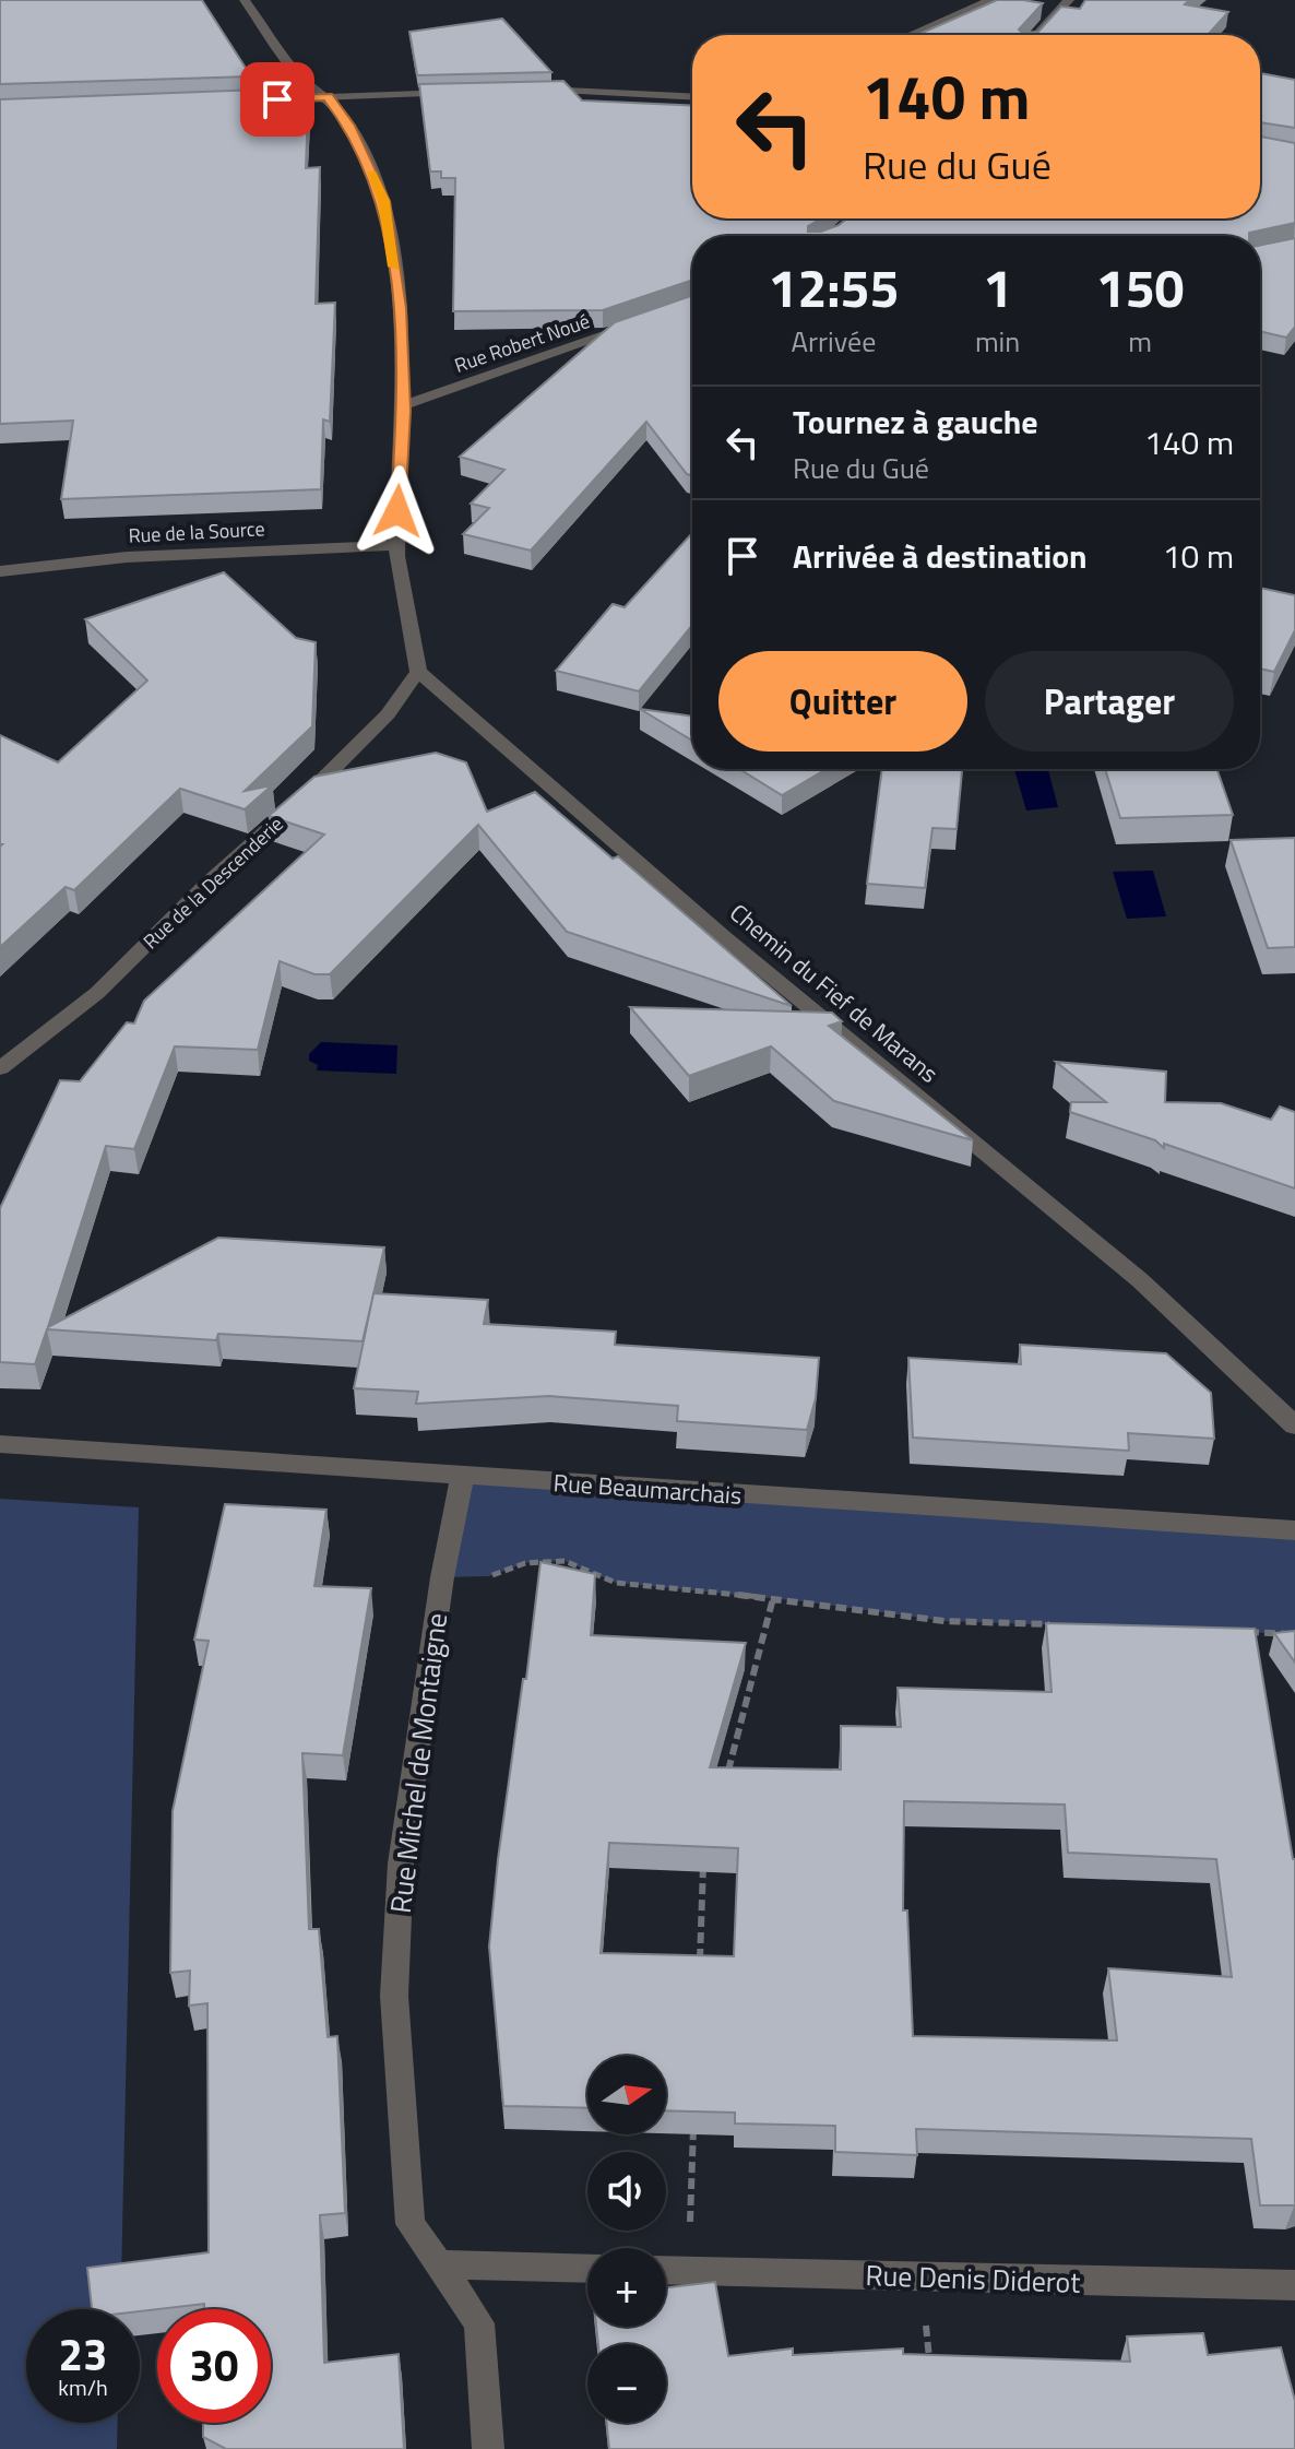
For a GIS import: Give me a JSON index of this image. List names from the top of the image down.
{
  "streets": {
    "street": [
      "Rue Robert Noué",
      "Rue de la Source",
      "Rue de la Descenderie",
      "Chemin du Fief de Marans",
      "Rue Beaumarchais",
      "Rue Michel de Montaigne",
      "Rue Denis Diderot"
    ]
  },
  "crossings": [
    ["Rue de la Descenderie", "Chemin du Fief de Marans"],
    ["Rue Beaumarchais", "Rue Michel de Montaigne"]
  ],
  "north": "right",
  "page": {
    "turn": ["140 m", "Rue du Gué"],
    "eta": [
      "12:55",
      "Arrivée",
      "1",
      "min",
      "150",
      "m"
    ],
    "list": [
      {
        "name": "Tournez à gauche",
        "note": "Rue du Gué",
        "value": "140 m"
      },
      {
        "name": "Arrivée à destination",
        "value": "10 m"
      }
    ],
    "buttons": ["Quitter", "Partager"],
    "map_buttons": ["+", "−"],
    "speed": "23 km/h",
    "limit": "30"
  }
}
